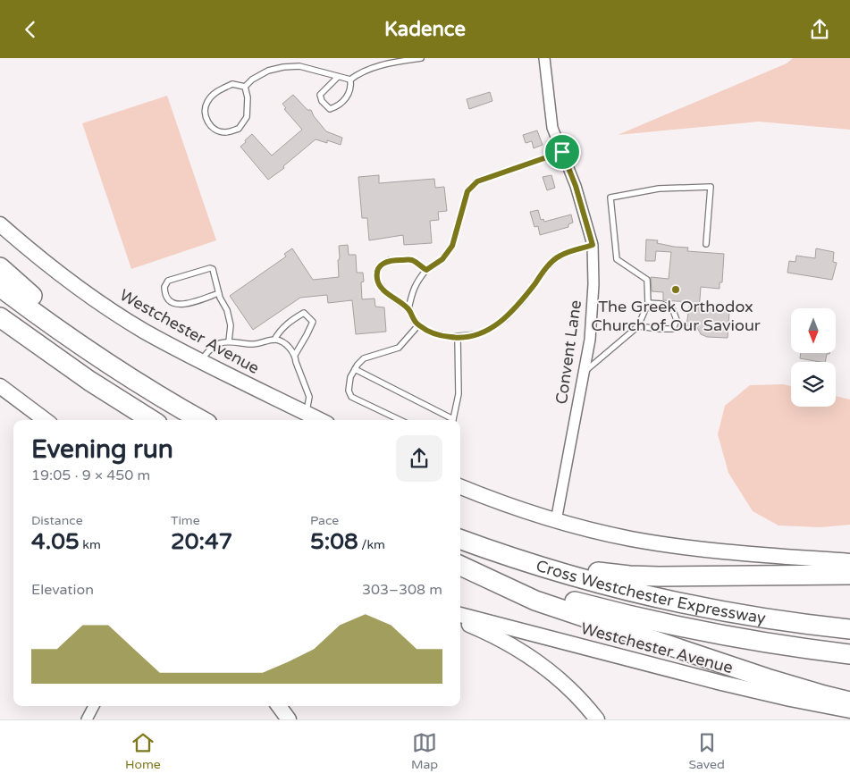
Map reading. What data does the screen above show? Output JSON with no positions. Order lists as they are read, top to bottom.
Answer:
{
  "streets": {
    "highway": ["Cross Westchester Expressway"],
    "main road": ["Westchester Avenue"],
    "street": ["Convent Lane"]
  },
  "places": ["The Greek Orthodox Church of Our Saviour"],
  "north": "bottom",
  "page": {
    "header": "Kadence",
    "heading": ["Evening run", "19:05 · 9 × 450 m"],
    "stats": [
      ["Distance", "4.05 km"],
      ["Time", "20:47"],
      ["Pace", "5:08 /km"]
    ],
    "chart": ["Elevation", "303–308 m"],
    "tabs": ["Home", "Map", "Saved"]
  }
}
